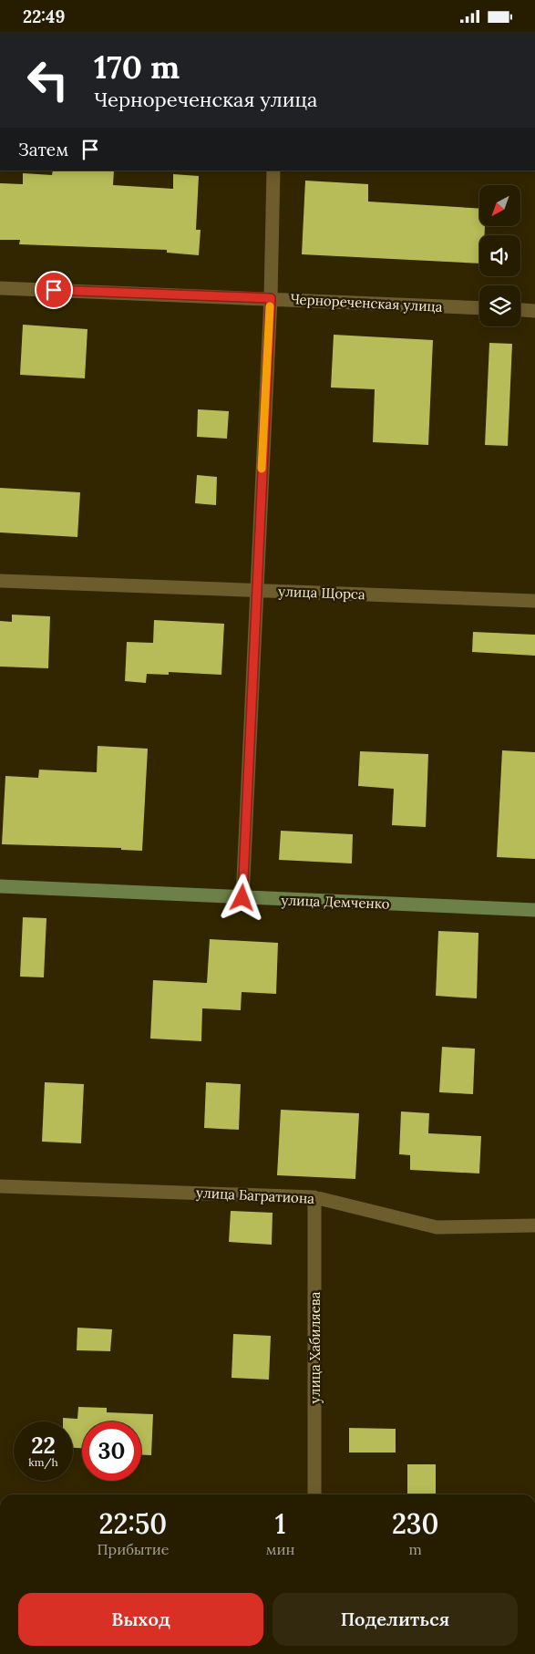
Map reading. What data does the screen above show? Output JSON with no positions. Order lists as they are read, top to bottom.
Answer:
{
  "streets": {
    "street": [
      "Чернореченская улица",
      "улица Щорса",
      "улица Демченко",
      "улица Багратиона",
      "улица Хабиляева"
    ]
  },
  "crossings": [
    ["улица Багратиона", "улица Хабиляева"]
  ],
  "north": "bottom left",
  "page": {
    "status": "22:49",
    "turn": ["170 m", "Чернореченская улица"],
    "then": "Затем",
    "speed": "22 km/h",
    "limit": "30",
    "eta": [
      "22:50",
      "Прибытие",
      "1",
      "мин",
      "230",
      "m"
    ],
    "buttons": ["Выход", "Поделиться"]
  }
}
